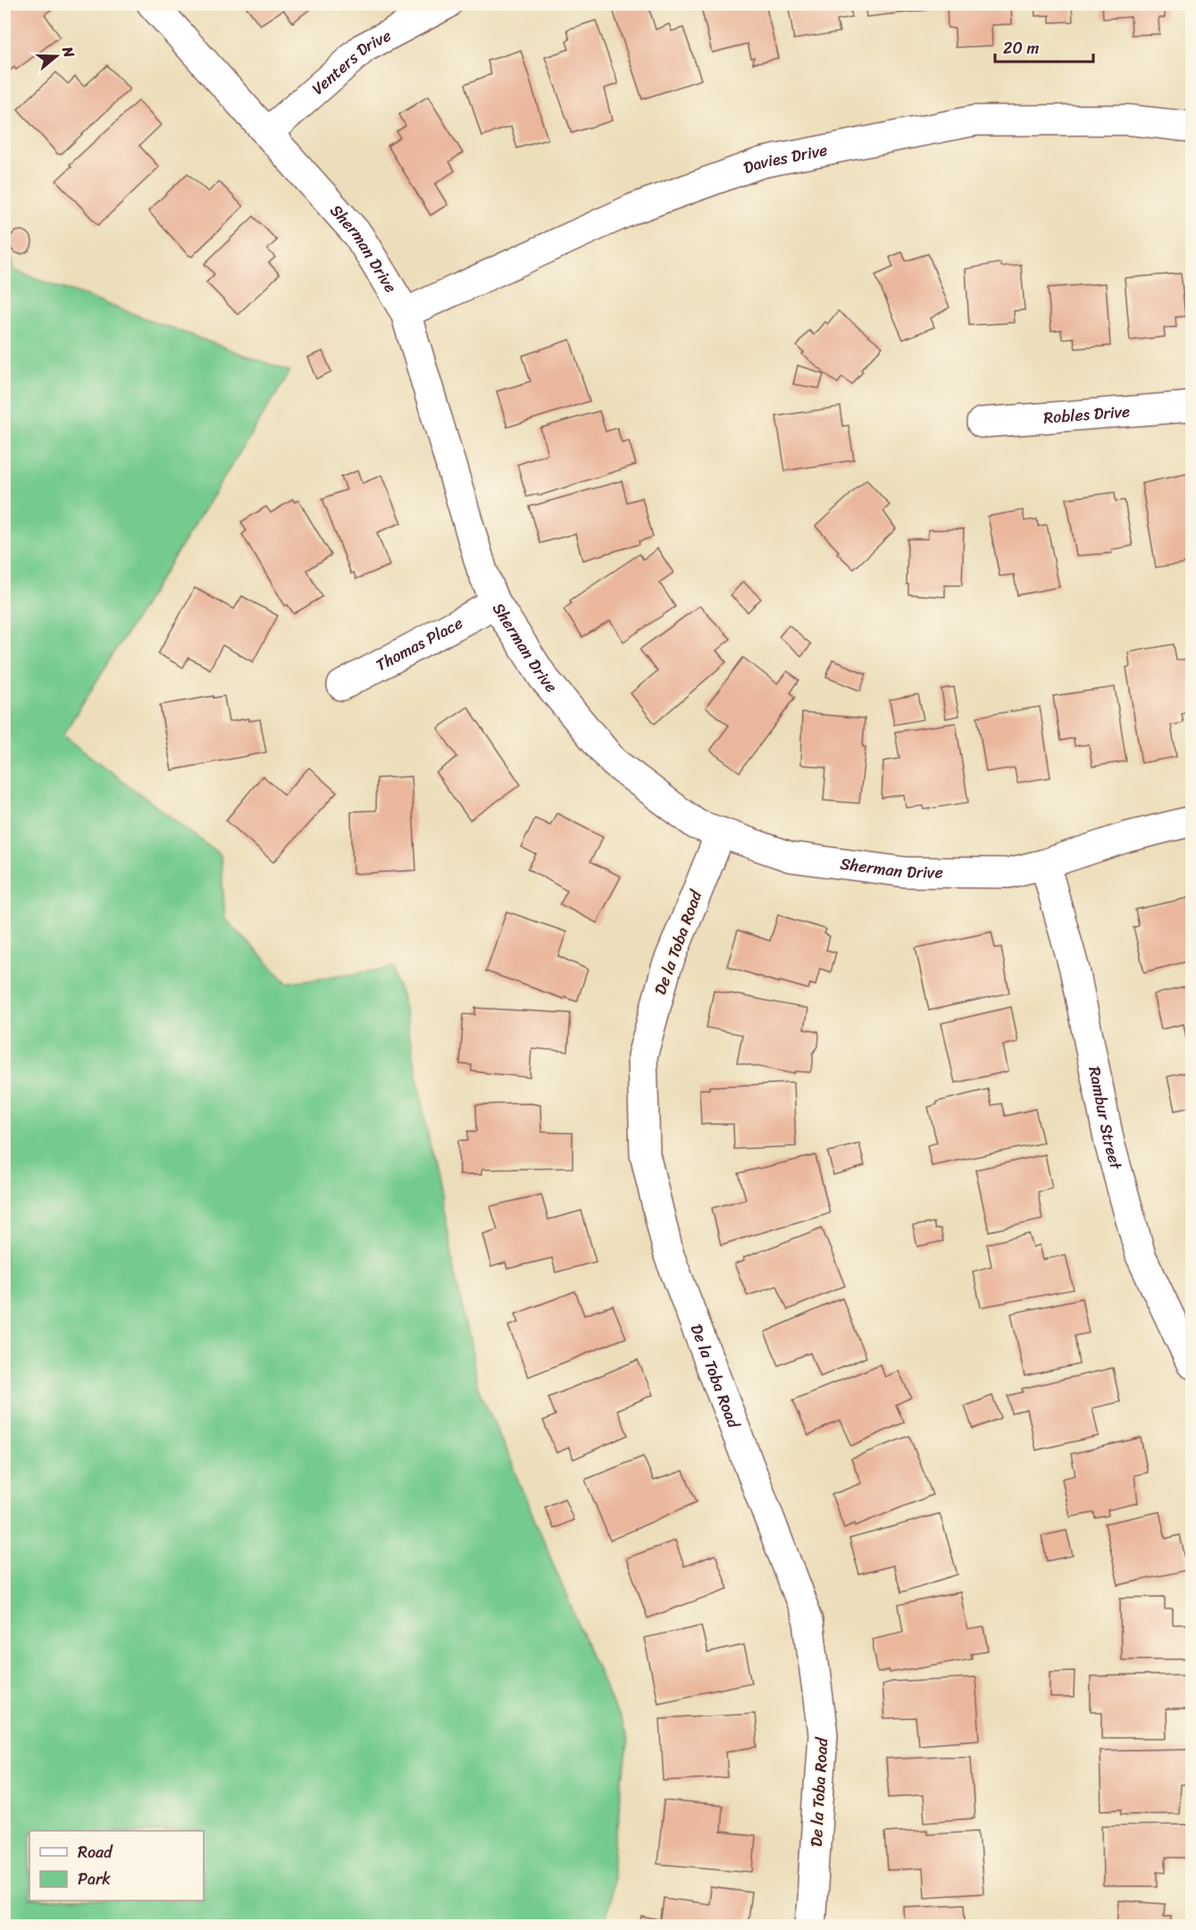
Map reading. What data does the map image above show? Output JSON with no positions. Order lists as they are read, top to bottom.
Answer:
{
  "streets": {
    "street": [
      "Venters Drive",
      "Davies Drive",
      "Sherman Drive",
      "Robles Drive",
      "Thomas Place",
      "De la Toba Road",
      "Rambur Street"
    ]
  },
  "crossings": [
    ["Venters Drive", "Sherman Drive"],
    ["Davies Drive", "Sherman Drive"],
    ["Sherman Drive", "Thomas Place"],
    ["Sherman Drive", "De la Toba Road"],
    ["Sherman Drive", "Rambur Street"]
  ],
  "legend": ["Road", "Park"],
  "scale_bar": "20 m",
  "north": "right"
}
